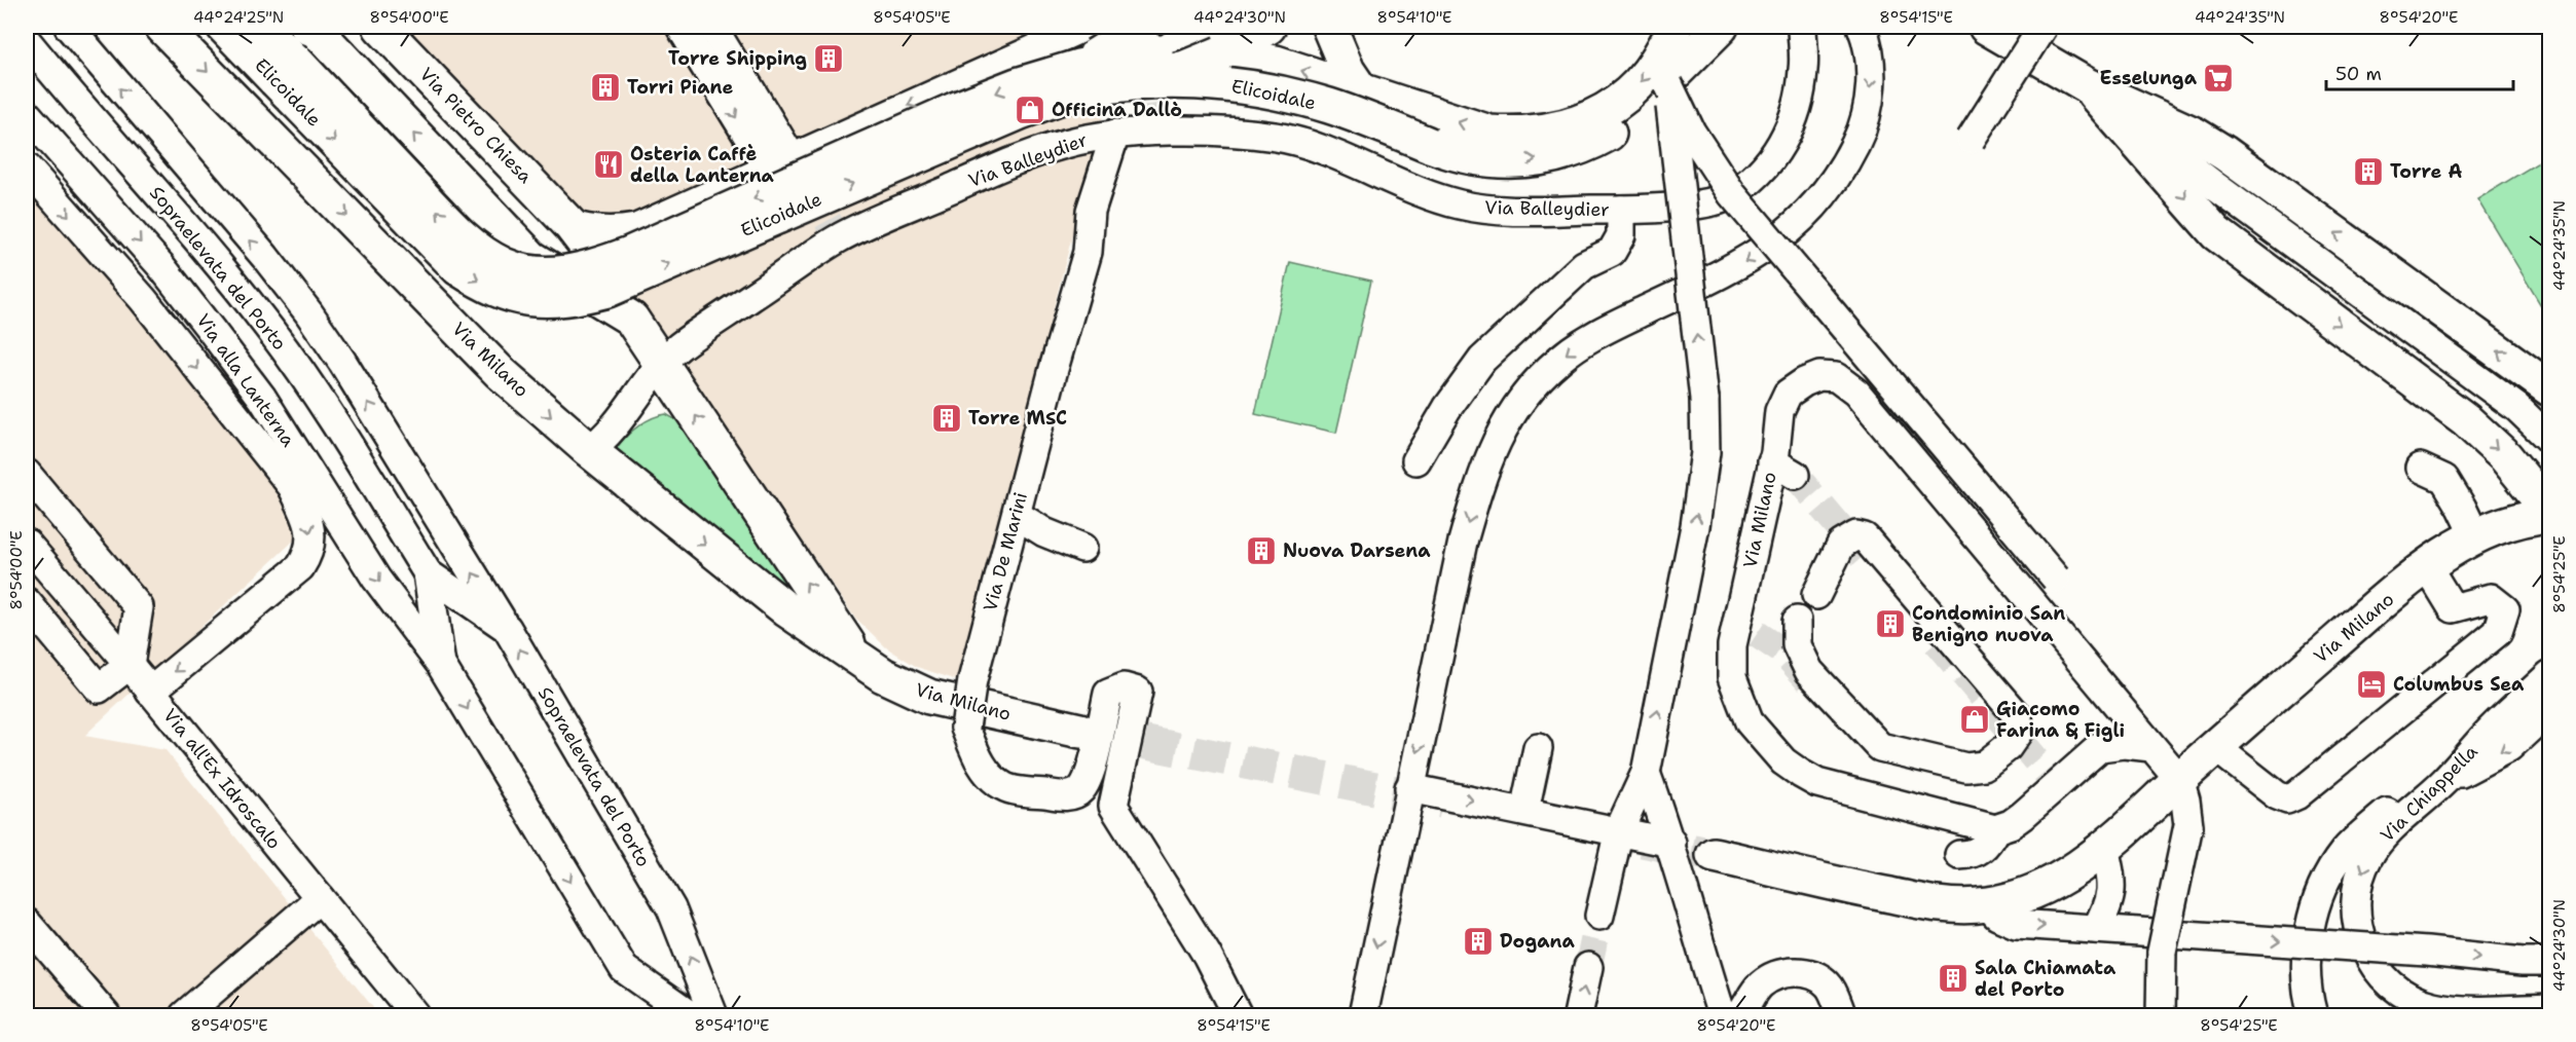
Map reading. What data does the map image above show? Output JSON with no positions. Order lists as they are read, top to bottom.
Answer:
{
  "streets": {
    "main road": ["Elicoidale", "Via Pietro Chiesa", "Via Milano"],
    "street": [
      "Via Balleydier",
      "Sopraelevata del Porto",
      "Via alla Lanterna",
      "Via De Marini",
      "Via all'Ex Idroscalo",
      "Via Chiappella"
    ]
  },
  "crossings": [
    ["Via Balleydier", "Via Milano"],
    ["Via Balleydier", "Via De Marini"],
    ["Sopraelevata del Porto", "Via alla Lanterna"]
  ],
  "places": {
    "building": [
      "Torre Shipping",
      "Torri Piane",
      "Torre A",
      "Torre MSC",
      "Nuova Darsena",
      "Condominio San Benigno nuova",
      "Dogana",
      "Sala Chiamata del Porto"
    ],
    "supermarket": ["Esselunga"],
    "shop": ["Officina Dallò", "Giacomo Farina & Figli"],
    "restaurant": ["Osteria Caffè della Lanterna"],
    "hotel": ["Columbus Sea"]
  },
  "scale_bar": "50 m",
  "coordinates": [
    "44°24'25\"N",
    "8°54'00\"E",
    "8°54'05\"E",
    "44°24'30\"N",
    "8°54'10\"E",
    "8°54'15\"E",
    "44°24'35\"N",
    "8°54'20\"E",
    "8°54'25\"E"
  ]
}
